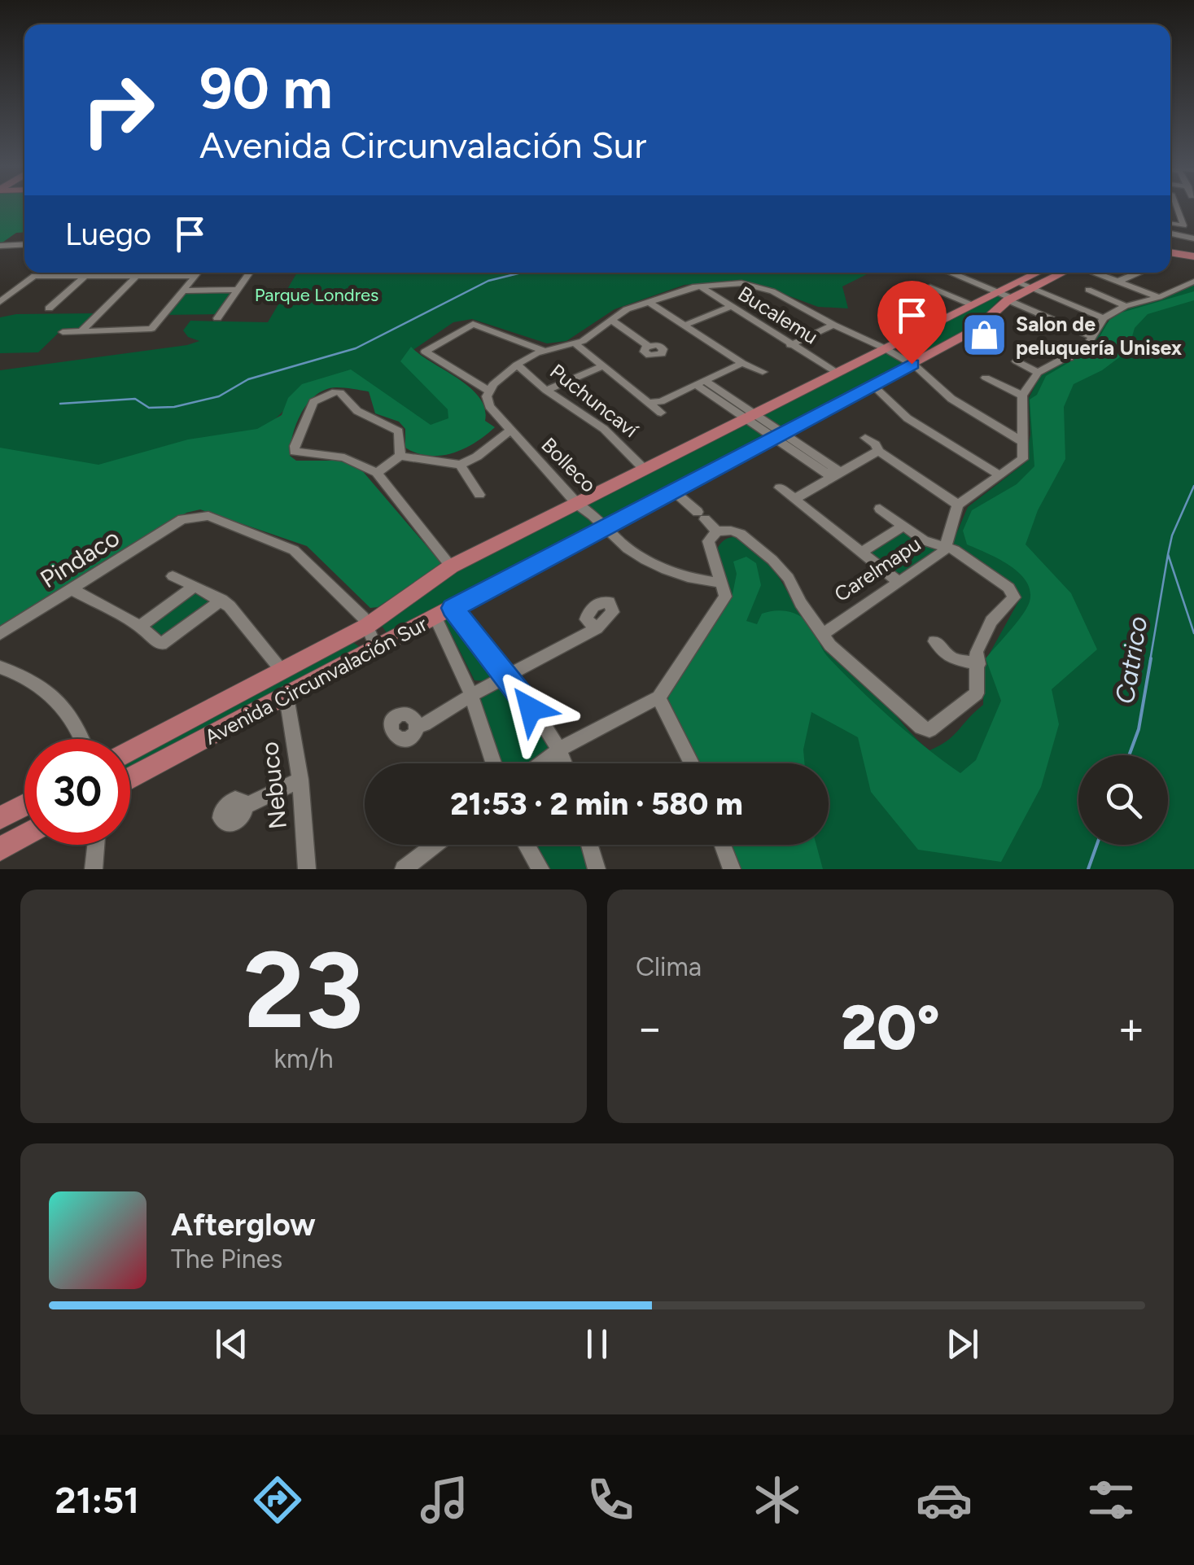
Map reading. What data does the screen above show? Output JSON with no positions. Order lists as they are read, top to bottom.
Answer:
{
  "streets": {
    "main road": ["Avenida Circunvalación Sur"],
    "street": [
      "Bucalemu",
      "Puchuncaví",
      "Bolleco",
      "Pindaco",
      "Carelmapu",
      "Nebuco"
    ]
  },
  "crossings": [
    ["Bucalemu", "Avenida Circunvalación Sur"],
    ["Puchuncaví", "Avenida Circunvalación Sur"],
    ["Bolleco", "Avenida Circunvalación Sur"],
    ["Pindaco", "Avenida Circunvalación Sur"],
    ["Avenida Circunvalación Sur", "Nebuco"]
  ],
  "water": ["Catrico"],
  "parks": ["Parque Londres"],
  "places": {
    "shop": ["Salon de peluquería Unisex"]
  },
  "page": {
    "turn": ["90 m", "Avenida Circunvalación Sur"],
    "then": "Luego",
    "limit": "30",
    "trip": "21:53 · 2 min · 580 m",
    "tile": [
      ["23", "km/h"],
      "Clima"
    ],
    "heat": ["−", "20°", "+"],
    "song": ["Afterglow", "The Pines"],
    "tabs": "21:51"
  }
}
